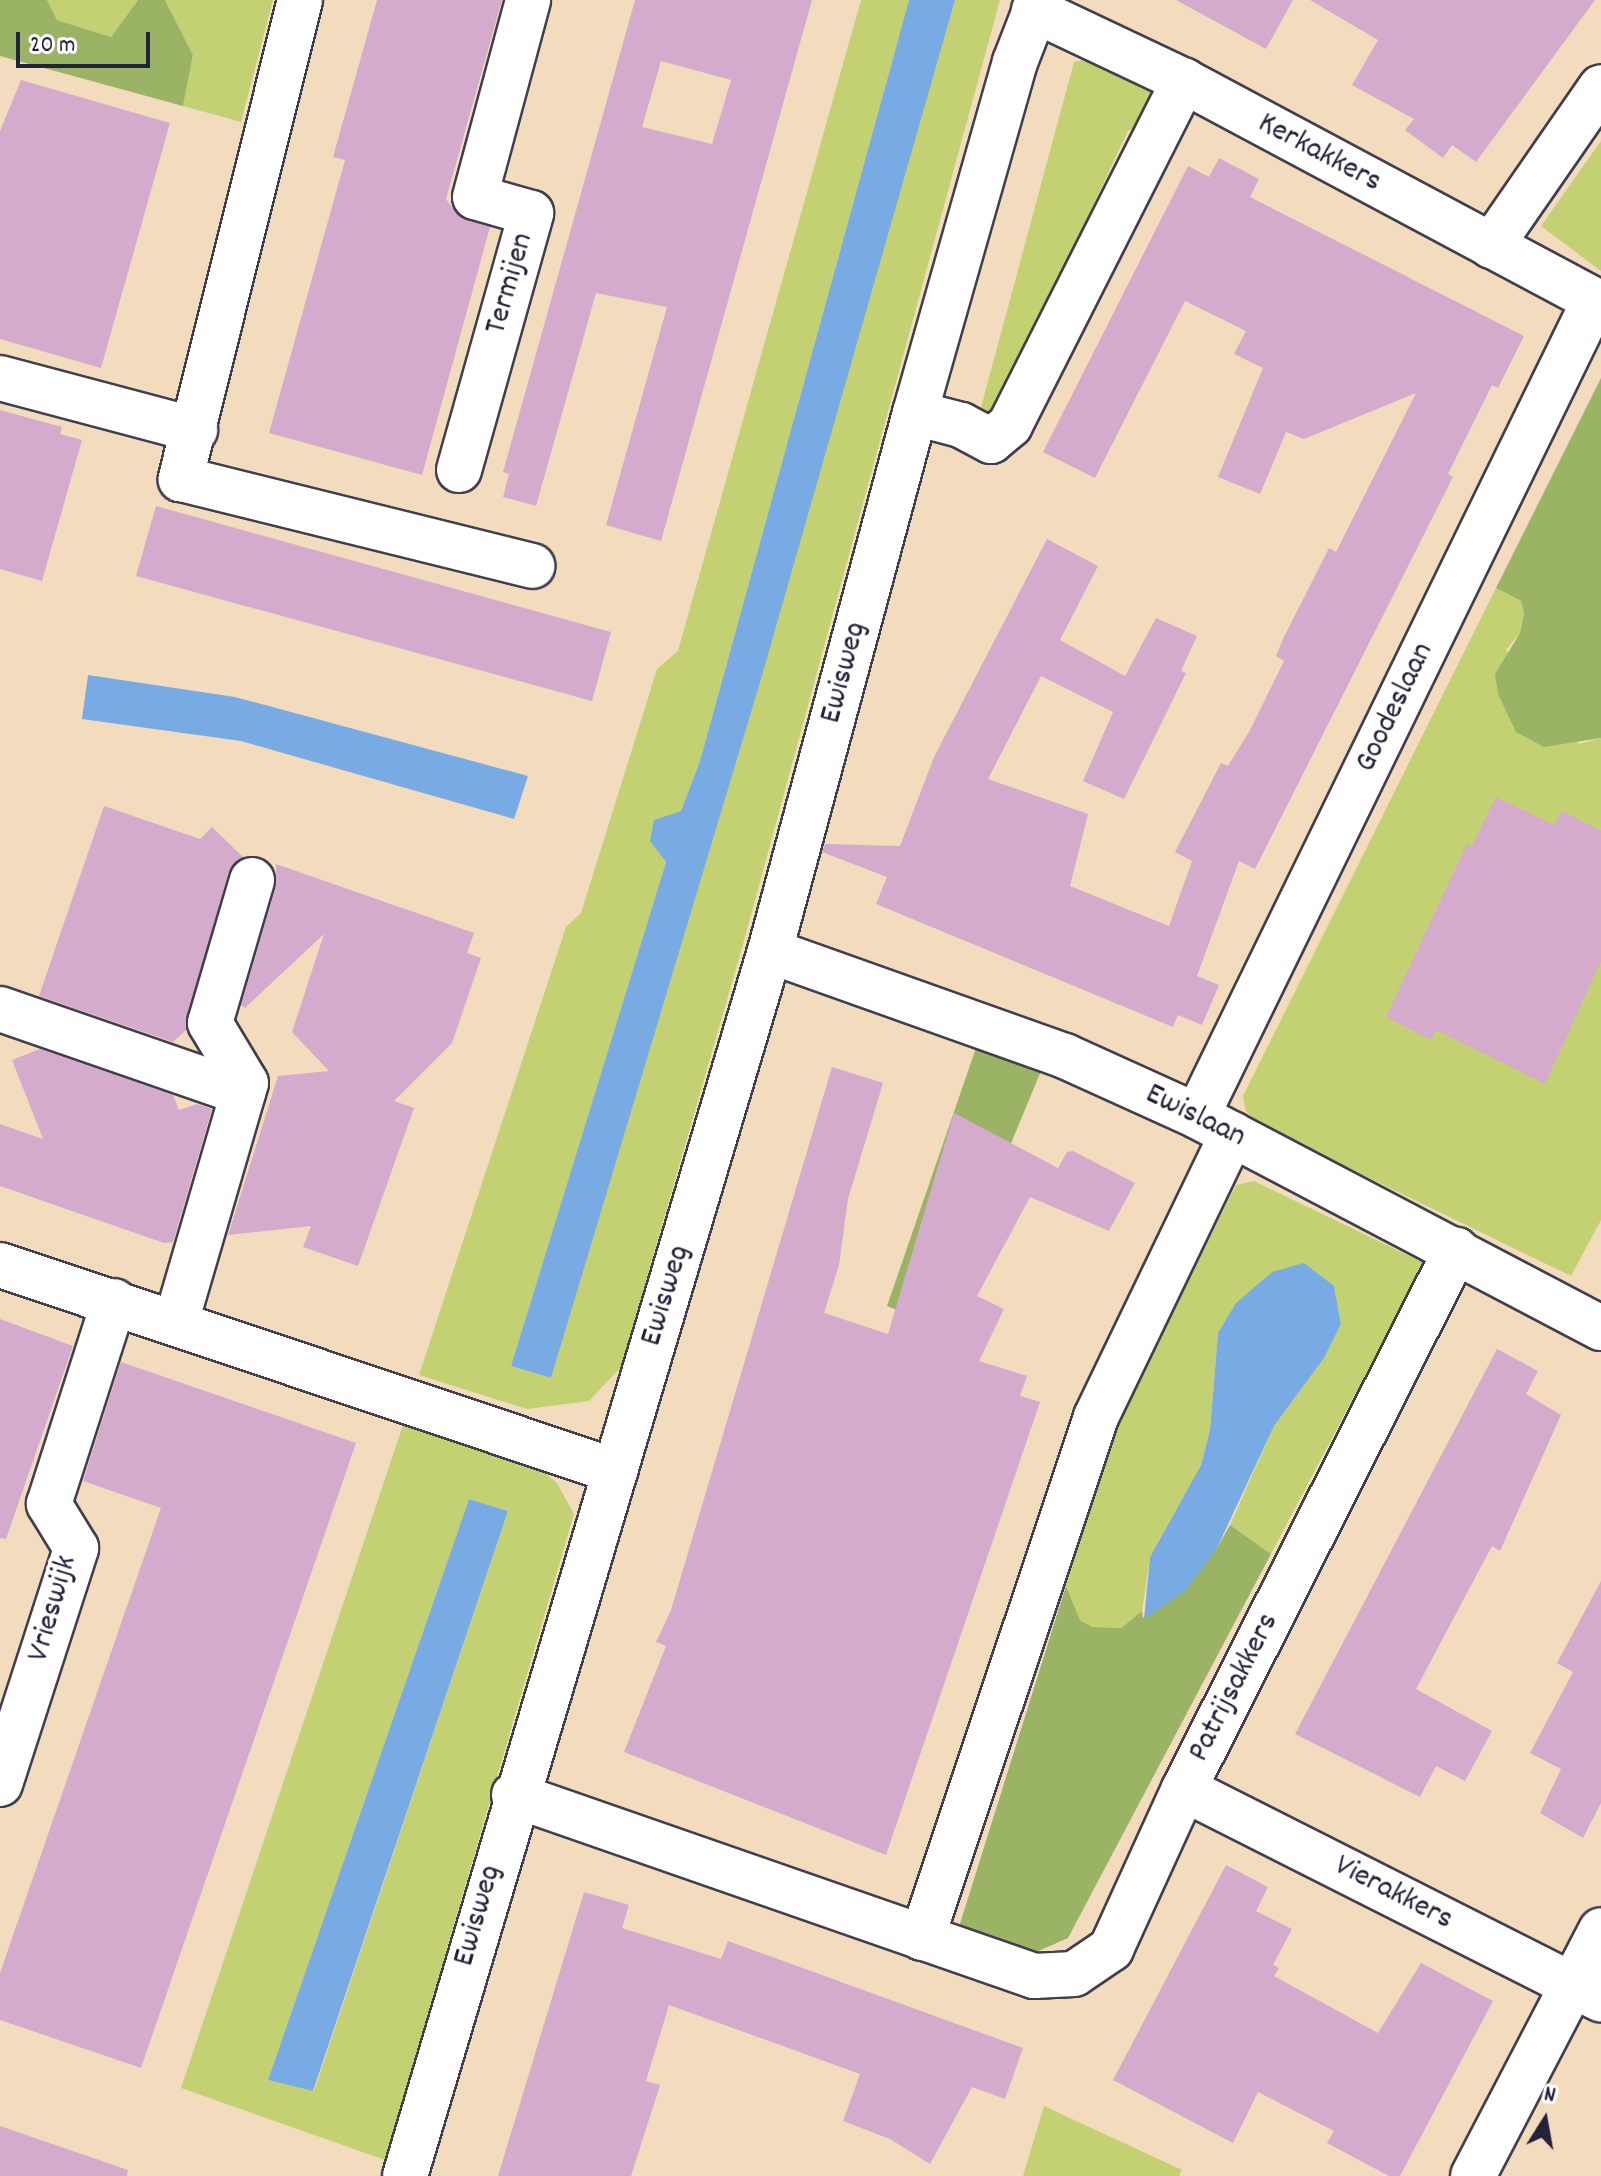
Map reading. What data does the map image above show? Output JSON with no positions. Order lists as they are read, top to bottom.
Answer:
{
  "streets": {
    "street": [
      "Kerkakkers",
      "Termijen",
      "Ewisweg",
      "Goodeslaan",
      "Ewislaan",
      "Vrieswijk",
      "Patrijsakkers",
      "Vierakkers"
    ]
  },
  "crossings": [
    ["Kerkakkers", "Ewisweg"],
    ["Kerkakkers", "Goodeslaan"],
    ["Ewisweg", "Ewislaan"],
    ["Ewisweg", "Patrijsakkers"],
    ["Goodeslaan", "Ewislaan"],
    ["Ewislaan", "Patrijsakkers"],
    ["Patrijsakkers", "Vierakkers"]
  ],
  "scale_bar": "20 m",
  "north": "top"
}
